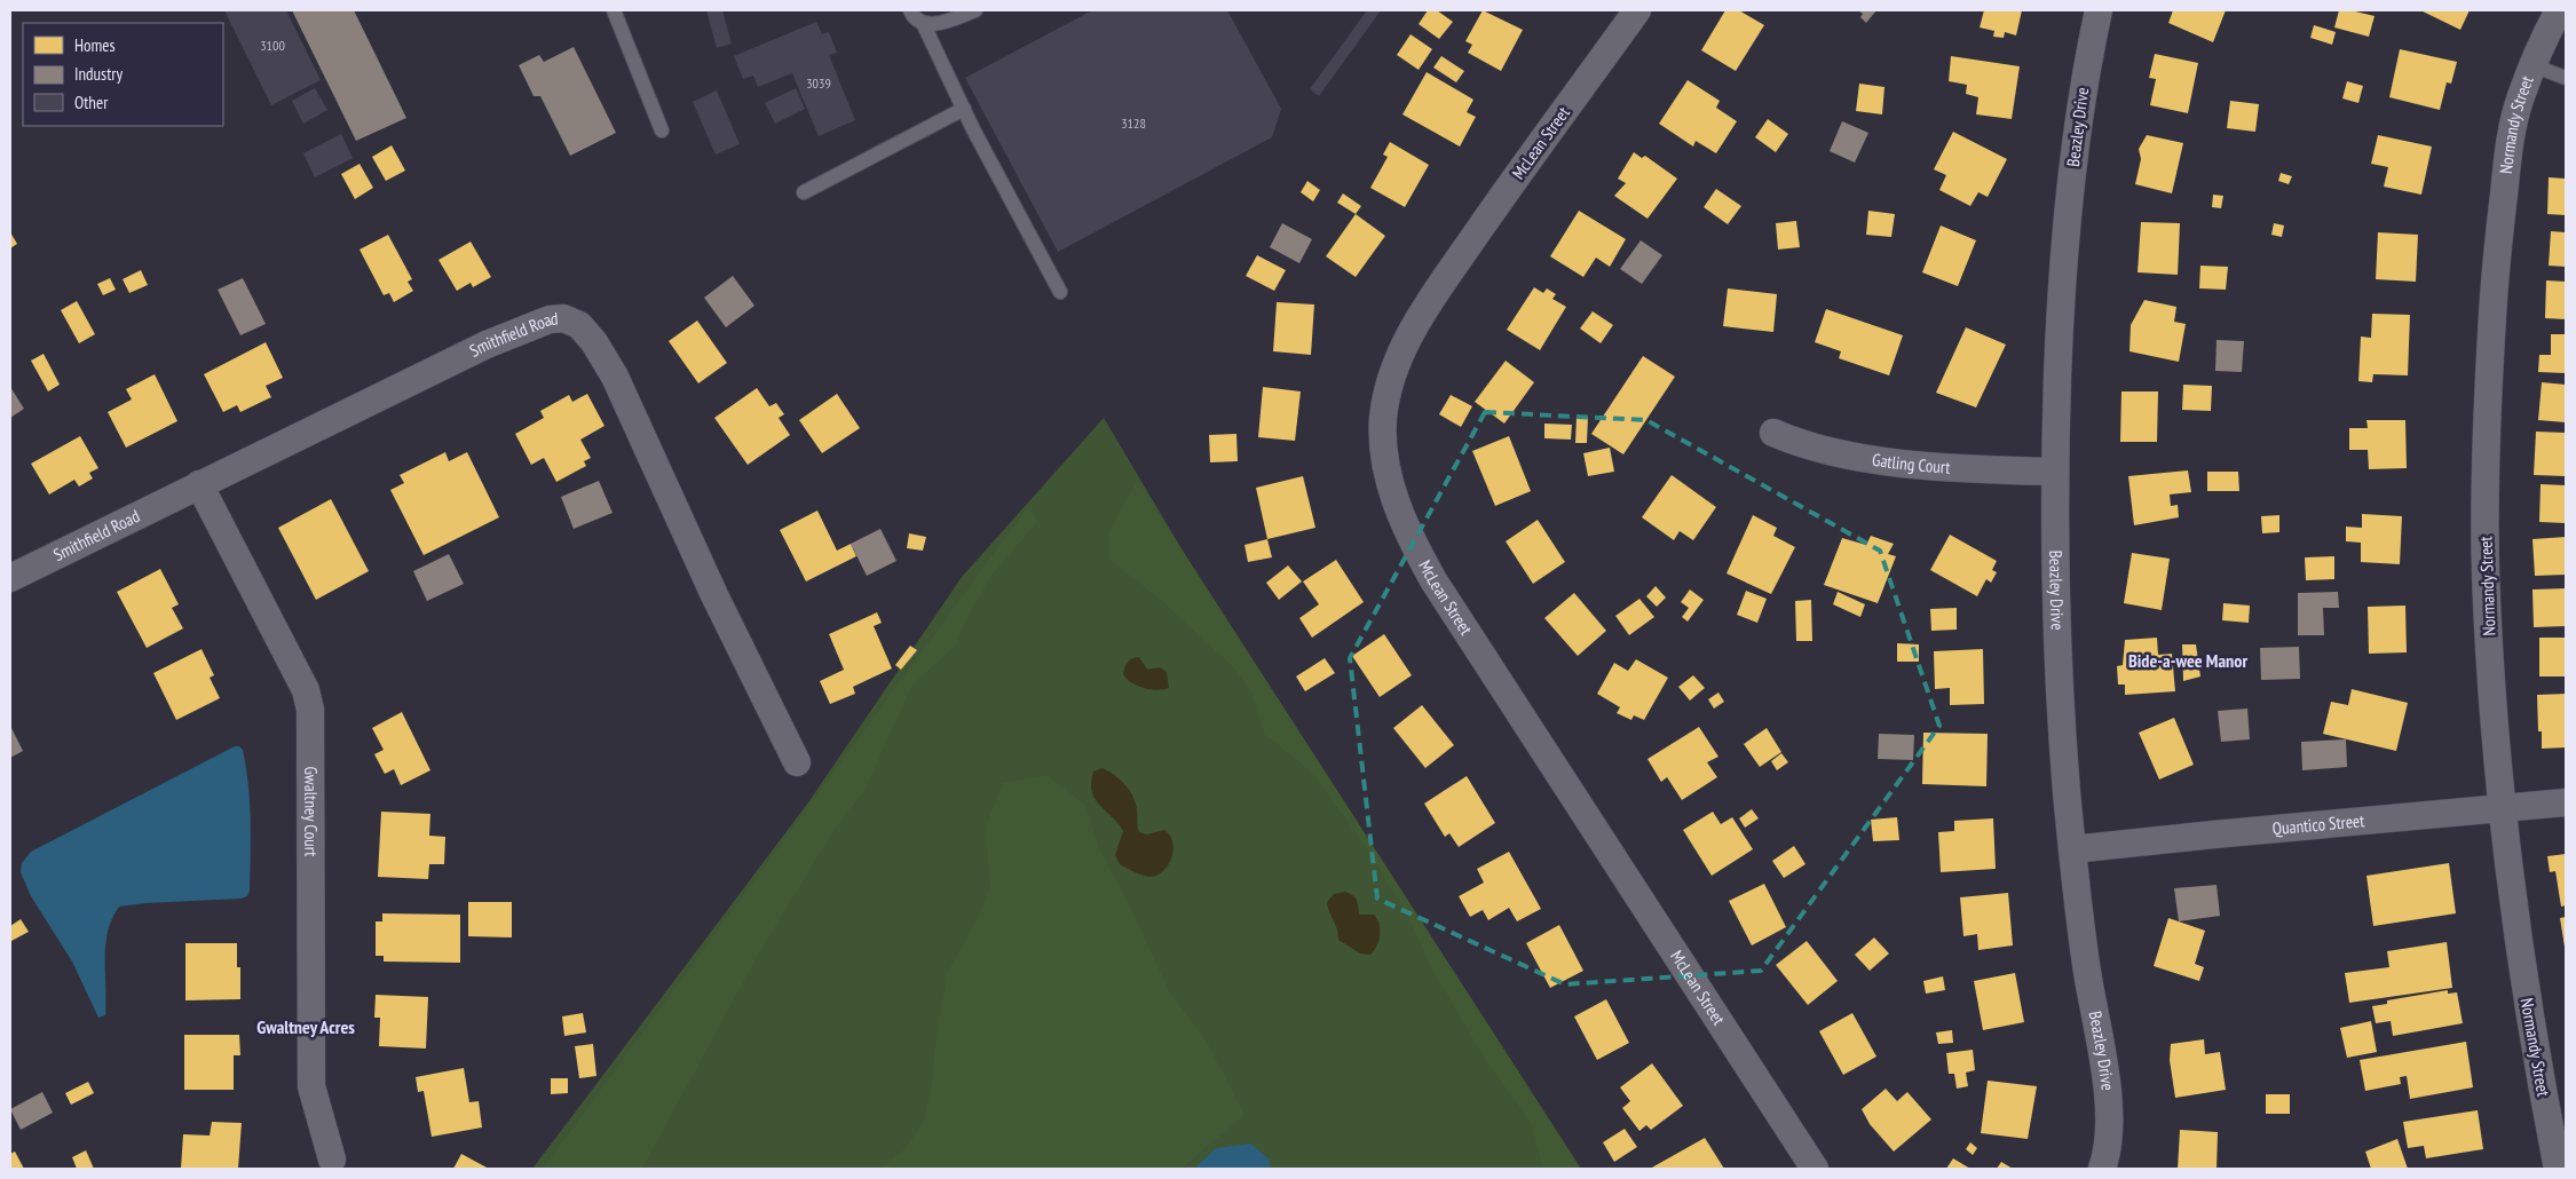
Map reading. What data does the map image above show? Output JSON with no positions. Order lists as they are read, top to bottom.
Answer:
{
  "streets": {
    "street": [
      "Normandy Street",
      "Beazley Drive",
      "McLean Street",
      "Smithfield Road",
      "Gatling Court",
      "Gwaltney Court",
      "Quantico Street"
    ]
  },
  "crossings": [
    ["Normandy Street", "Quantico Street"],
    ["Beazley Drive", "Gatling Court"],
    ["Beazley Drive", "Quantico Street"],
    ["Smithfield Road", "Gwaltney Court"]
  ],
  "districts": ["Bide-a-wee Manor", "Gwaltney Acres"],
  "house_numbers": ["3100", "3039", "3128"],
  "legend": ["Homes", "Industry", "Other"]
}
